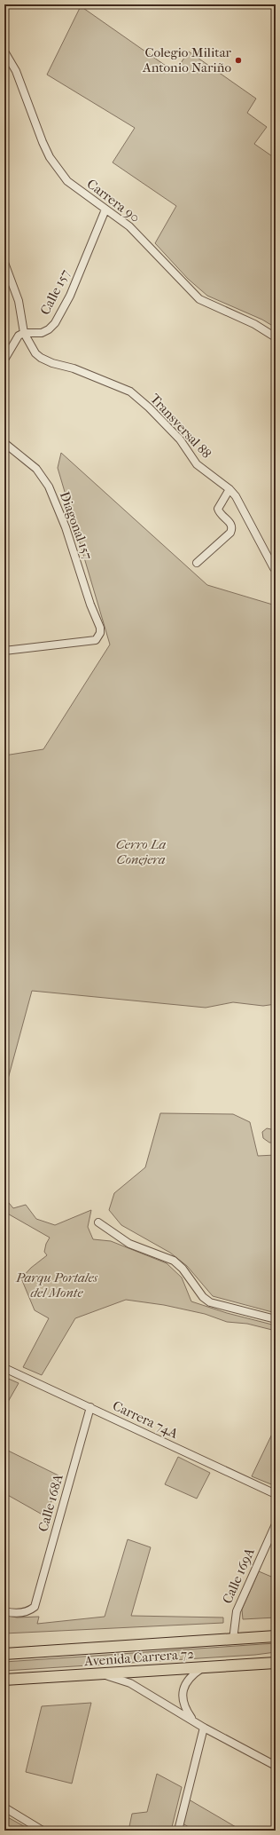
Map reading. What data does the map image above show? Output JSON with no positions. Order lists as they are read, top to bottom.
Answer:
{
  "streets": {
    "highway": ["Avenida Carrera 72"],
    "street": [
      "Carrera 90",
      "Calle 157",
      "Transversal 88",
      "Diagonal 157",
      "Carrera 74A",
      "Calle 168A",
      "Calle 169A"
    ]
  },
  "crossings": [
    ["Carrera 90", "Calle 157"],
    ["Calle 157", "Transversal 88"],
    ["Carrera 74A", "Calle 168A"],
    ["Calle 169A", "Avenida Carrera 72"]
  ],
  "parks": ["Cerro La Conejera", "Parqu Portales del Monte"],
  "places": ["Colegio Militar Antonio Nariño"]
}
